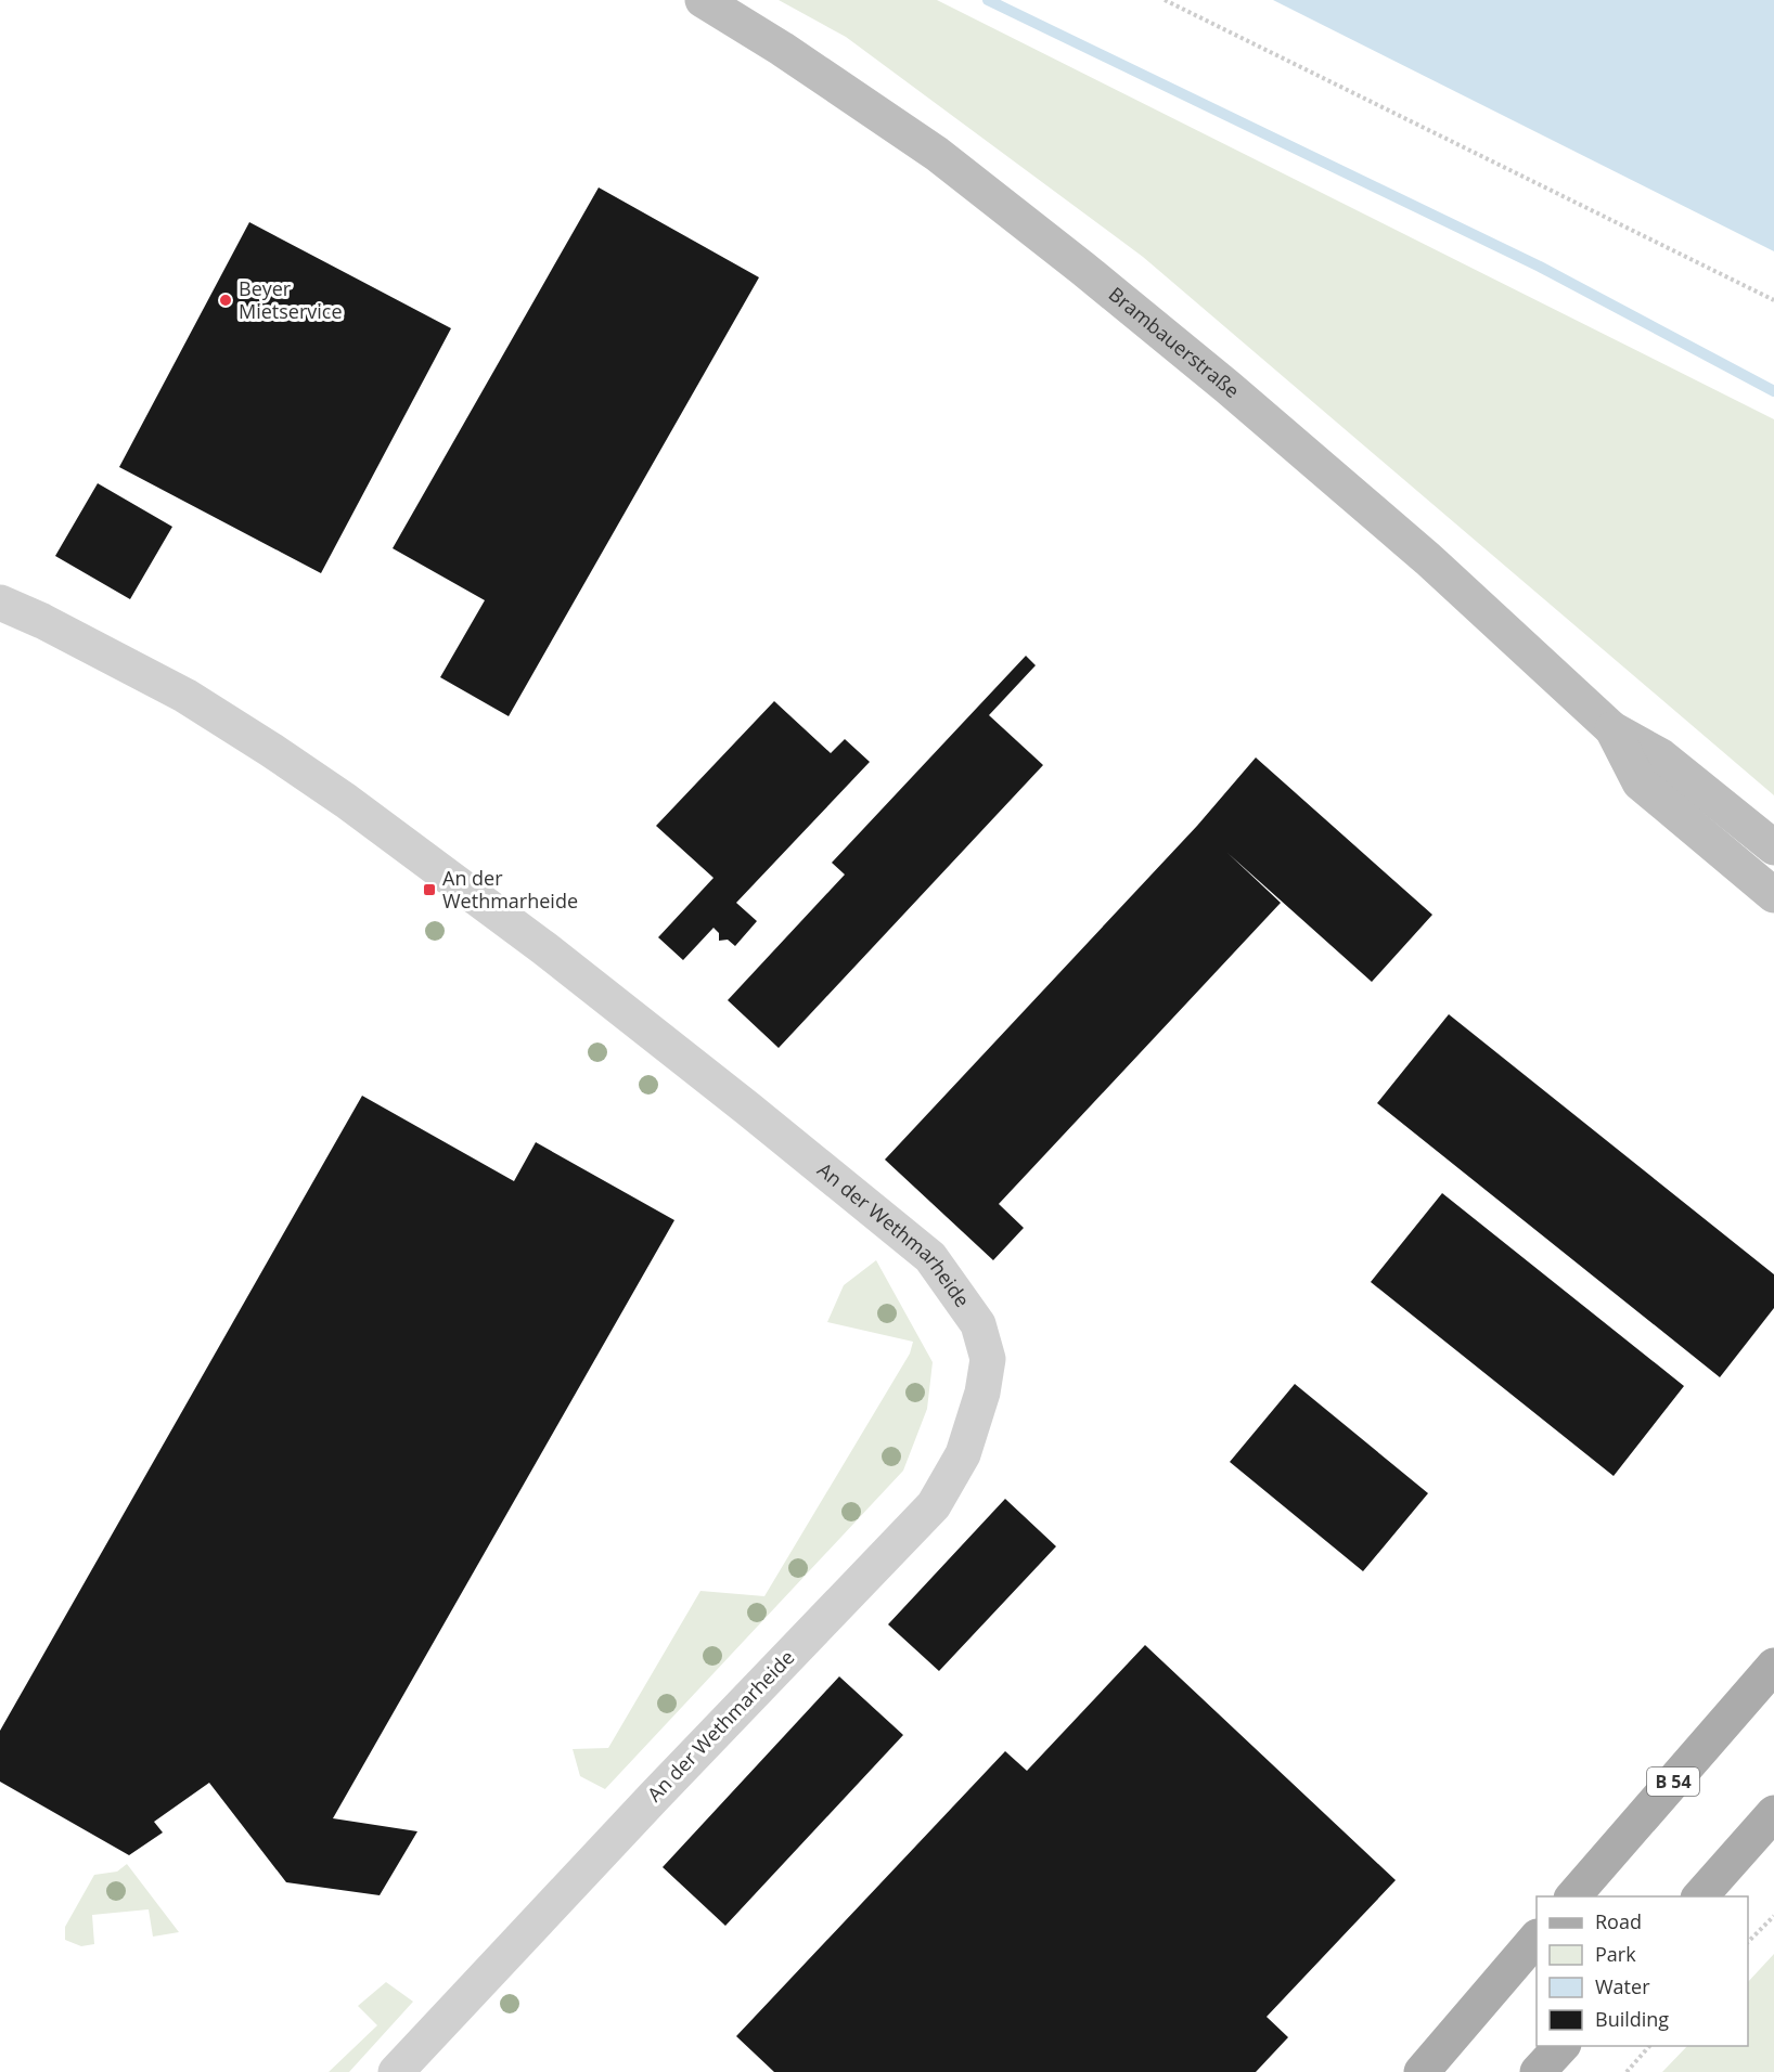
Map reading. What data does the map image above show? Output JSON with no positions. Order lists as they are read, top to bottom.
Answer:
{
  "streets": {
    "main road": ["Brambauerstraße", "B 54"],
    "street": ["An der Wethmarheide"]
  },
  "places": {
    "other": ["Beyer Mietservice"],
    "transit": ["An der Wethmarheide"]
  },
  "legend": [
    "Road",
    "Park",
    "Water",
    "Building"
  ]
}
